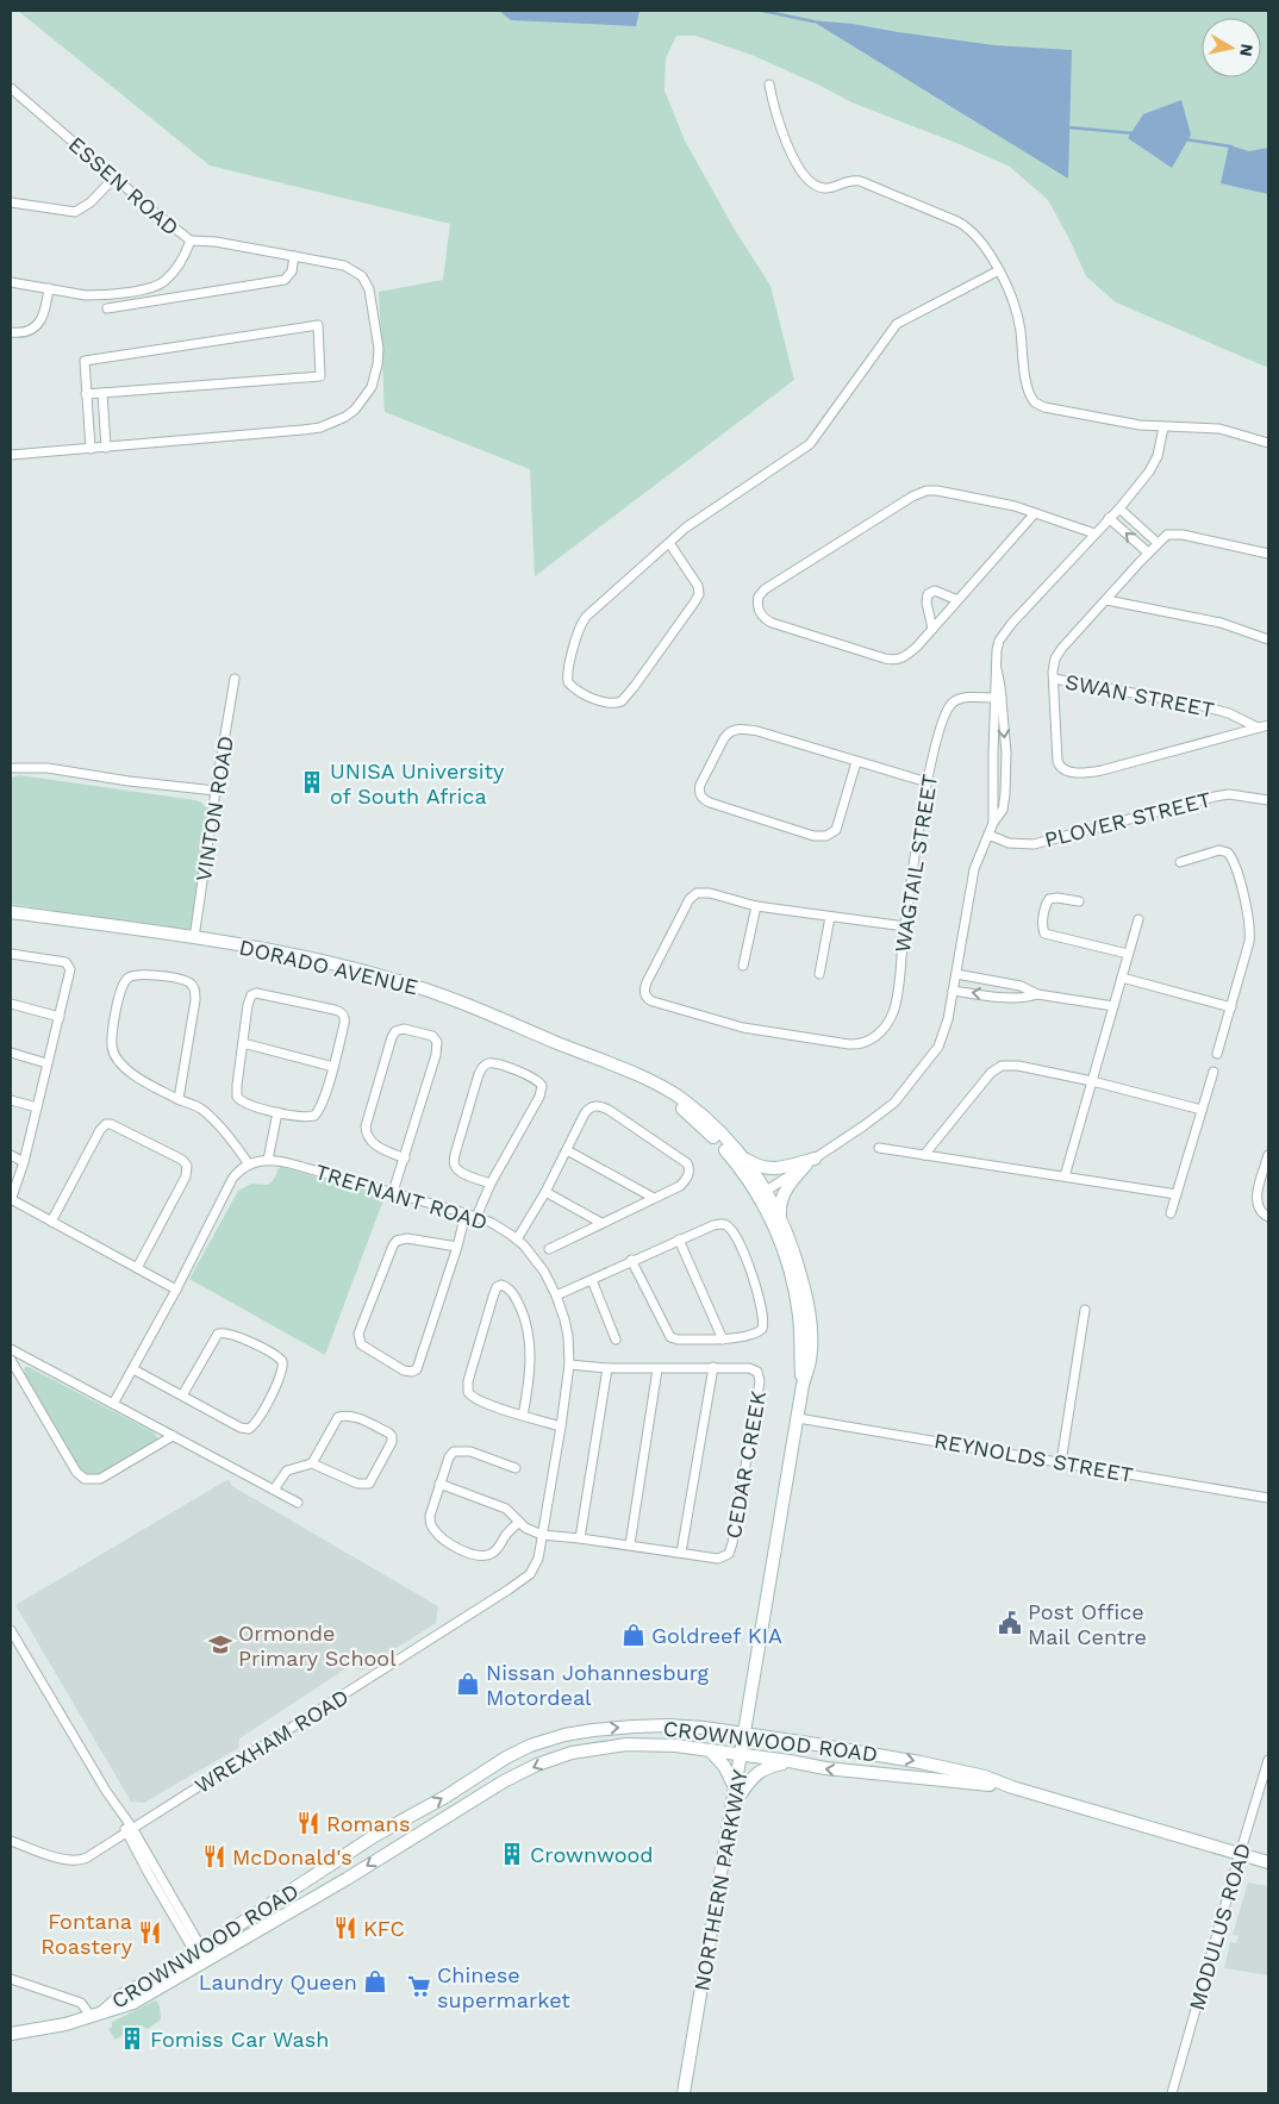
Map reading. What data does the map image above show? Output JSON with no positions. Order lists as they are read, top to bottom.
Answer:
{
  "streets": {
    "main road": ["DORADO AVENUE", "CROWNWOOD ROAD", "NORTHERN PARKWAY"],
    "street": [
      "ESSEN ROAD",
      "SWAN STREET",
      "VINTON ROAD",
      "PLOVER STREET",
      "WAGTAIL STREET",
      "TREFNANT ROAD",
      "REYNOLDS STREET",
      "CEDAR CREEK",
      "WREXHAM ROAD",
      "MODULUS ROAD"
    ]
  },
  "crossings": [
    ["VINTON ROAD", "DORADO AVENUE"],
    ["DORADO AVENUE", "NORTHERN PARKWAY"],
    ["TREFNANT ROAD", "CEDAR CREEK"],
    ["TREFNANT ROAD", "WREXHAM ROAD"],
    ["REYNOLDS STREET", "NORTHERN PARKWAY"],
    ["CEDAR CREEK", "WREXHAM ROAD"],
    ["CROWNWOOD ROAD", "NORTHERN PARKWAY"],
    ["CROWNWOOD ROAD", "MODULUS ROAD"]
  ],
  "places": {
    "building": ["UNISA University of South Africa", "Crownwood", "Fomiss Car Wash"],
    "public building": ["Post Office Mail Centre"],
    "shop": ["Goldreef KIA", "Nissan Johannesburg Motordeal", "Laundry Queen"],
    "school or university": ["Ormonde Primary School"],
    "restaurant": [
      "Romans",
      "McDonald's",
      "KFC",
      "Fontana Roastery"
    ],
    "supermarket": ["Chinese supermarket"]
  },
  "north": "right"
}
